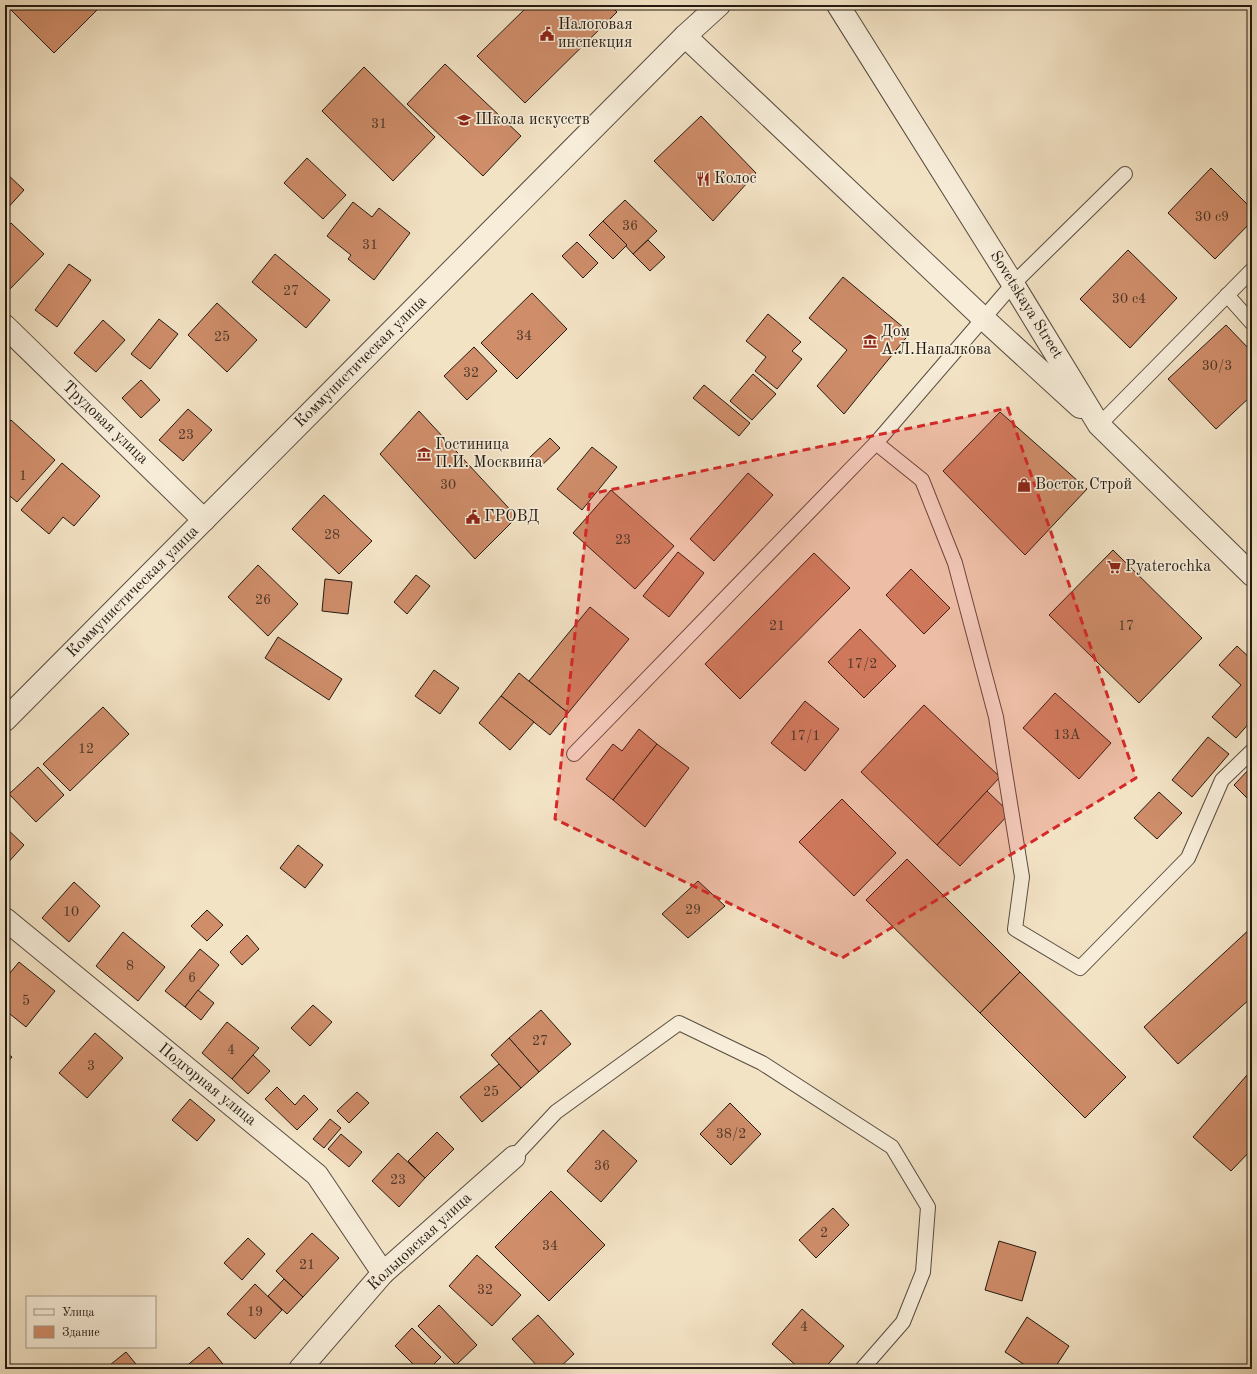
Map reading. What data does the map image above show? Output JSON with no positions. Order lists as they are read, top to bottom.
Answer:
{
  "streets": {
    "street": [
      "Sovetskaya Street",
      "Коммунистическая улица",
      "Трудовая улица",
      "Подгорная улица",
      "Кольцовская улица"
    ]
  },
  "crossings": [
    ["Коммунистическая улица", "Трудовая улица"],
    ["Подгорная улица", "Кольцовская улица"]
  ],
  "places": {
    "public building": ["Налоговая инспекция", "ГРОВД"],
    "school or university": ["Школа искусств"],
    "restaurant": ["Колос"],
    "museum": ["Дом А.Л.Напалкова", "Гостиница П.И. Москвина"],
    "shop": ["Восток Строй"],
    "supermarket": ["Pyaterochka"]
  },
  "house_numbers": [
    "31",
    "30 с9",
    "36",
    "31",
    "27",
    "30 с4",
    "34",
    "25",
    "30/3",
    "32",
    "23",
    "1",
    "30",
    "28",
    "23",
    "26",
    "21",
    "17",
    "17/2",
    "13А",
    "17/1",
    "12",
    "29",
    "10",
    "8",
    "6",
    "5",
    "27",
    "4",
    "3",
    "25",
    "38/2",
    "36",
    "23",
    "2",
    "34",
    "21",
    "32",
    "19",
    "4"
  ],
  "legend": ["Улица", "Здание"]
}
